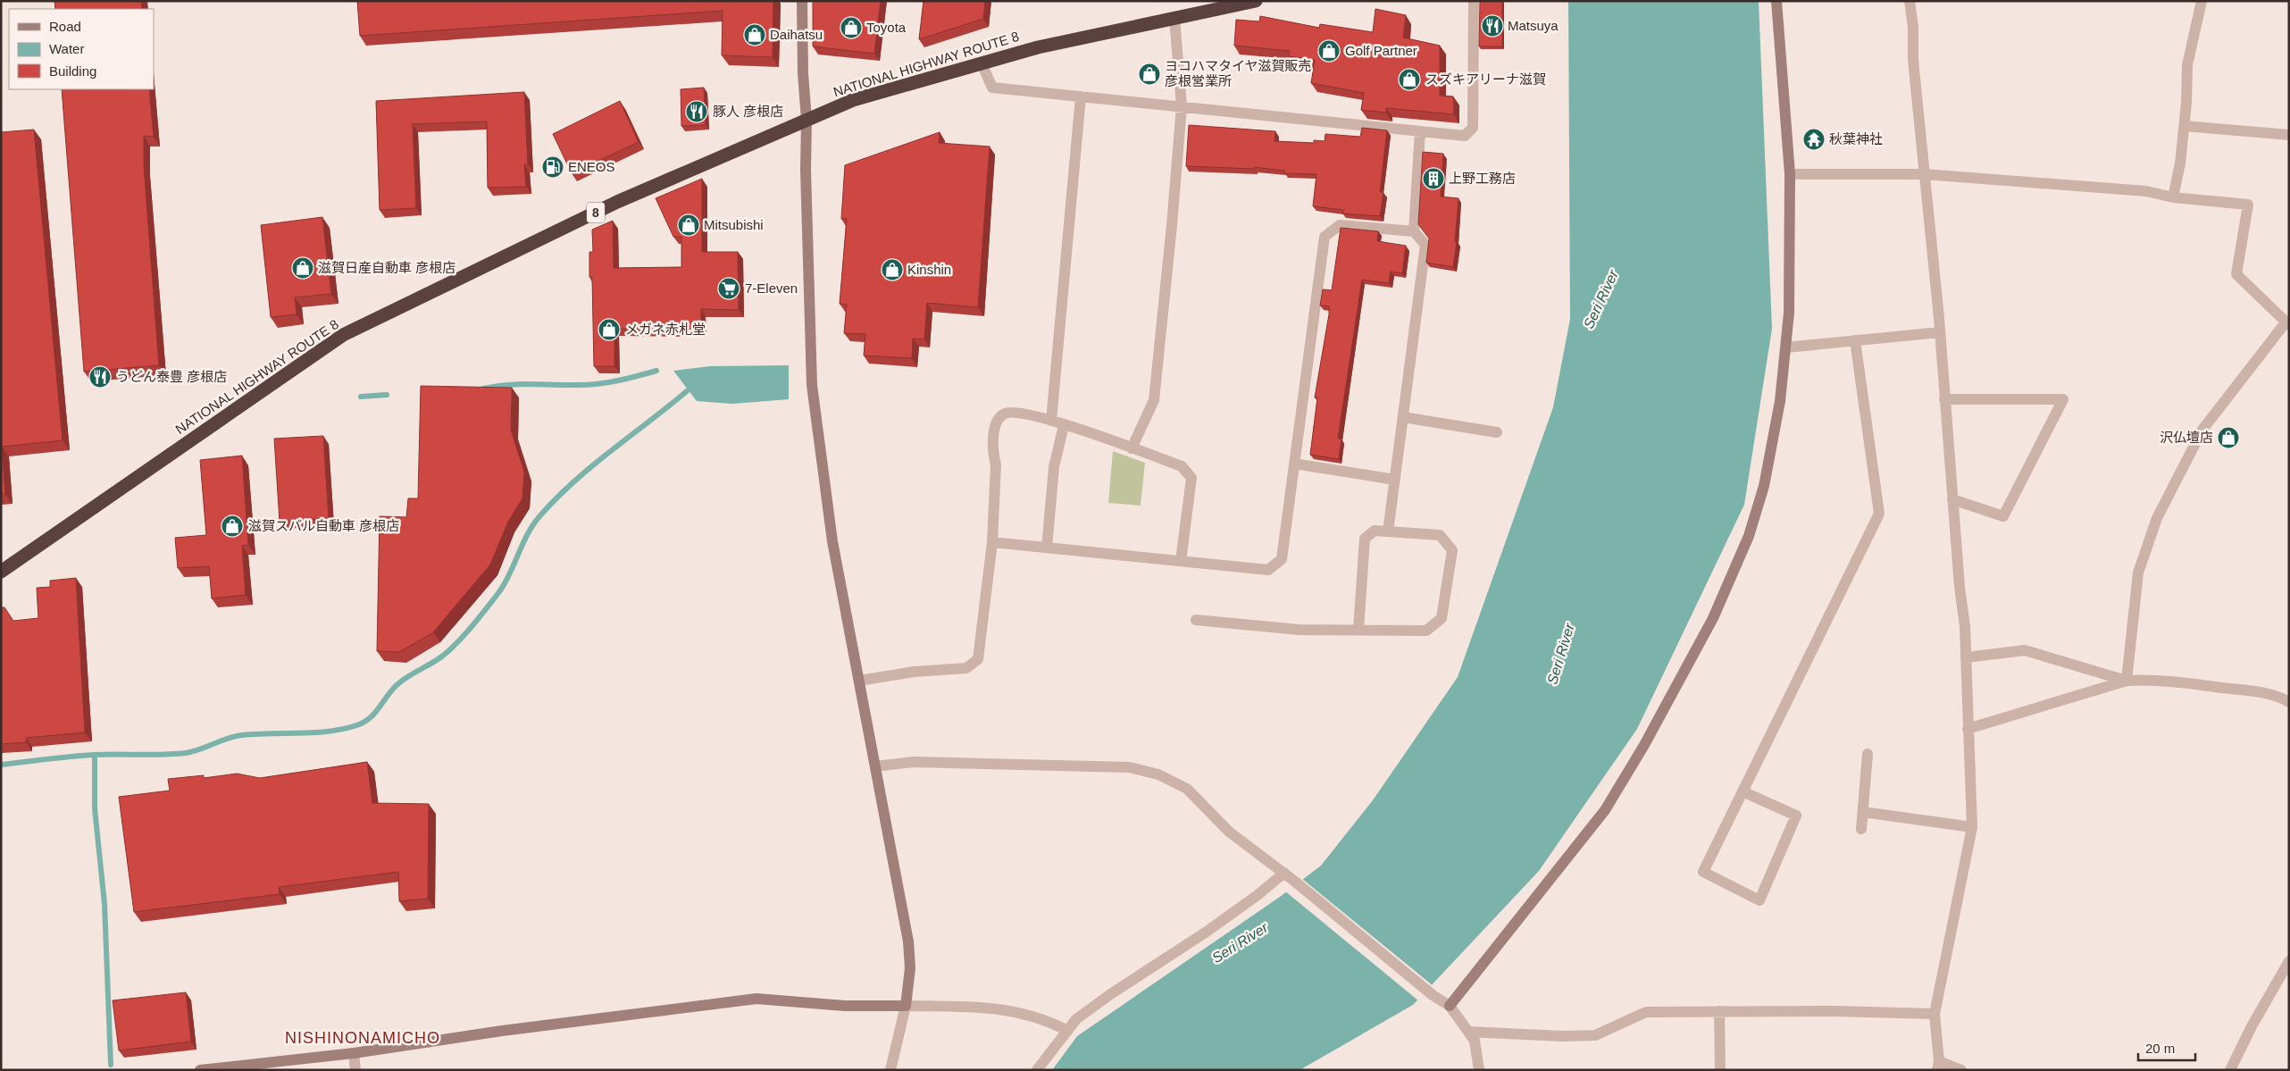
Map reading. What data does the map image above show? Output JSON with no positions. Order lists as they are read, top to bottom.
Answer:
{
  "streets": {
    "highway": ["NATIONAL HIGHWAY ROUTE 8", "8"]
  },
  "districts": ["NISHINONAMICHO"],
  "water": ["Seri River"],
  "places": {
    "restaurant": ["Matsuya", "豚人 彦根店", "うどん泰豊 彦根店"],
    "shop": [
      "Toyota",
      "Daihatsu",
      "Golf Partner",
      "ヨコハマタイヤ滋賀販売 彦根営業所",
      "スズキアリーナ滋賀",
      "Mitsubishi",
      "滋賀日産自動車 彦根店",
      "Kinshin",
      "メガネ赤札堂",
      "沢仏壇店",
      "滋賀スバル自動車 彦根店"
    ],
    "temple": ["秋葉神社"],
    "fuel station": ["ENEOS"],
    "building": ["上野工務店"],
    "supermarket": ["7-Eleven"]
  },
  "legend": ["Road", "Water", "Building"],
  "scale_bar": "20 m"
}
